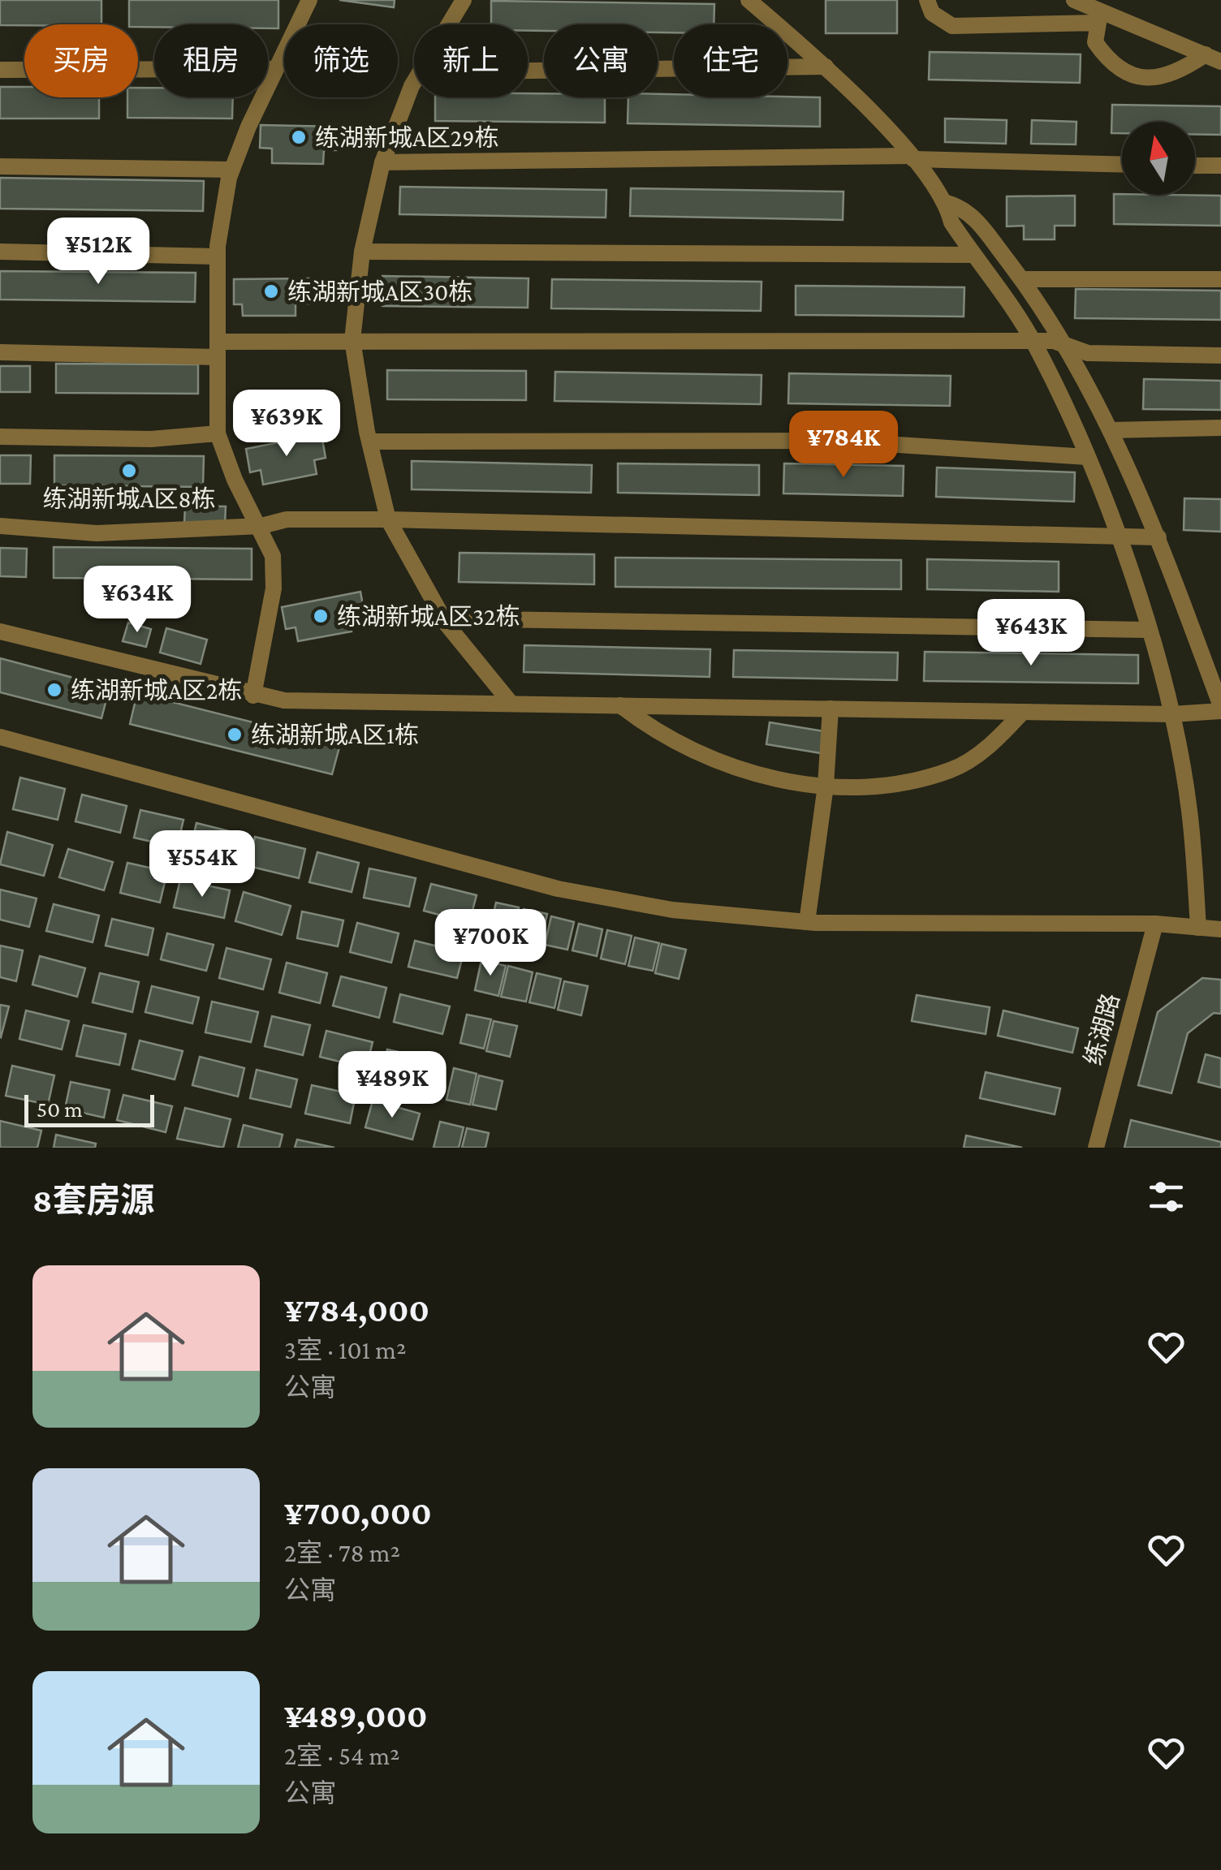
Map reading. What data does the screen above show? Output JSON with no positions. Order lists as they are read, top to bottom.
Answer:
{
  "streets": {
    "street": ["练湖路"]
  },
  "places": [
    "练湖新城A区29栋",
    "练湖新城A区30栋",
    "练湖新城A区8栋",
    "练湖新城A区32栋",
    "练湖新城A区2栋",
    "练湖新城A区1栋"
  ],
  "scale_bar": "50 m",
  "north": "top",
  "page": {
    "chip": [
      "买房",
      "租房",
      "筛选",
      "新上",
      "公寓",
      "住宅"
    ],
    "price": [
      "¥512K",
      "¥639K",
      "¥784K",
      "¥634K",
      "¥643K",
      "¥554K",
      "¥700K",
      "¥489K"
    ],
    "scale": "50 m",
    "heading": "8套房源",
    "list": [
      {
        "name": "¥784,000",
        "note": "3室 · 101 m² · 公寓"
      },
      {
        "name": "¥700,000",
        "note": "2室 · 78 m² · 公寓"
      },
      {
        "name": "¥489,000",
        "note": "2室 · 54 m² · 公寓"
      }
    ]
  }
}
